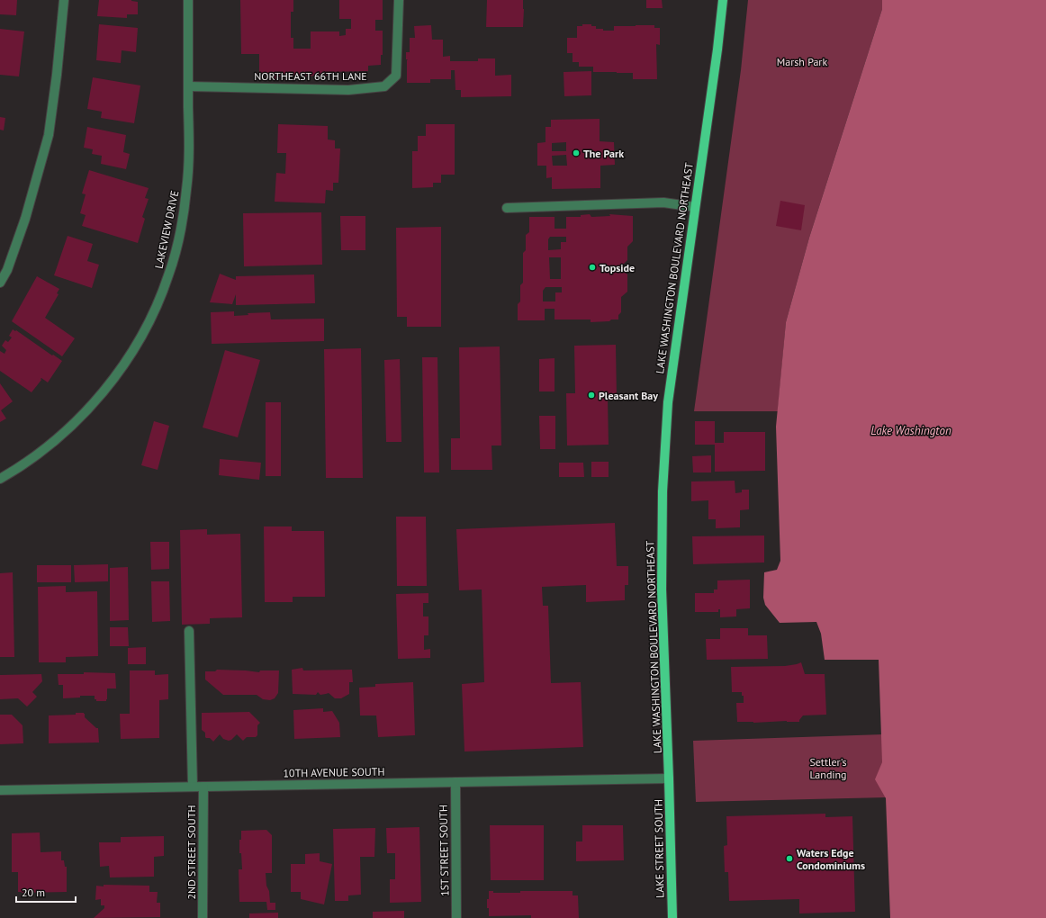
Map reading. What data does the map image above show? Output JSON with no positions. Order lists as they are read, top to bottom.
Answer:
{
  "streets": {
    "main road": ["LAKE WASHINGTON BOULEVARD NORTHEAST", "LAKE STREET SOUTH"],
    "street": [
      "NORTHEAST 66TH LANE",
      "LAKEVIEW DRIVE",
      "10TH AVENUE SOUTH",
      "1ST STREET SOUTH",
      "2ND STREET SOUTH"
    ]
  },
  "crossings": [
    ["NORTHEAST 66TH LANE", "LAKEVIEW DRIVE"],
    ["LAKE WASHINGTON BOULEVARD NORTHEAST", "10TH AVENUE SOUTH"],
    ["LAKE WASHINGTON BOULEVARD NORTHEAST", "LAKE STREET SOUTH"],
    ["10TH AVENUE SOUTH", "LAKE STREET SOUTH"],
    ["10TH AVENUE SOUTH", "1ST STREET SOUTH"],
    ["10TH AVENUE SOUTH", "2ND STREET SOUTH"]
  ],
  "water": ["Lake Washington"],
  "parks": ["Marsh Park", "Settler's Landing"],
  "places": [
    "The Park",
    "Topside",
    "Pleasant Bay",
    "Waters Edge Condominiums"
  ],
  "scale_bar": "20 m"
}
